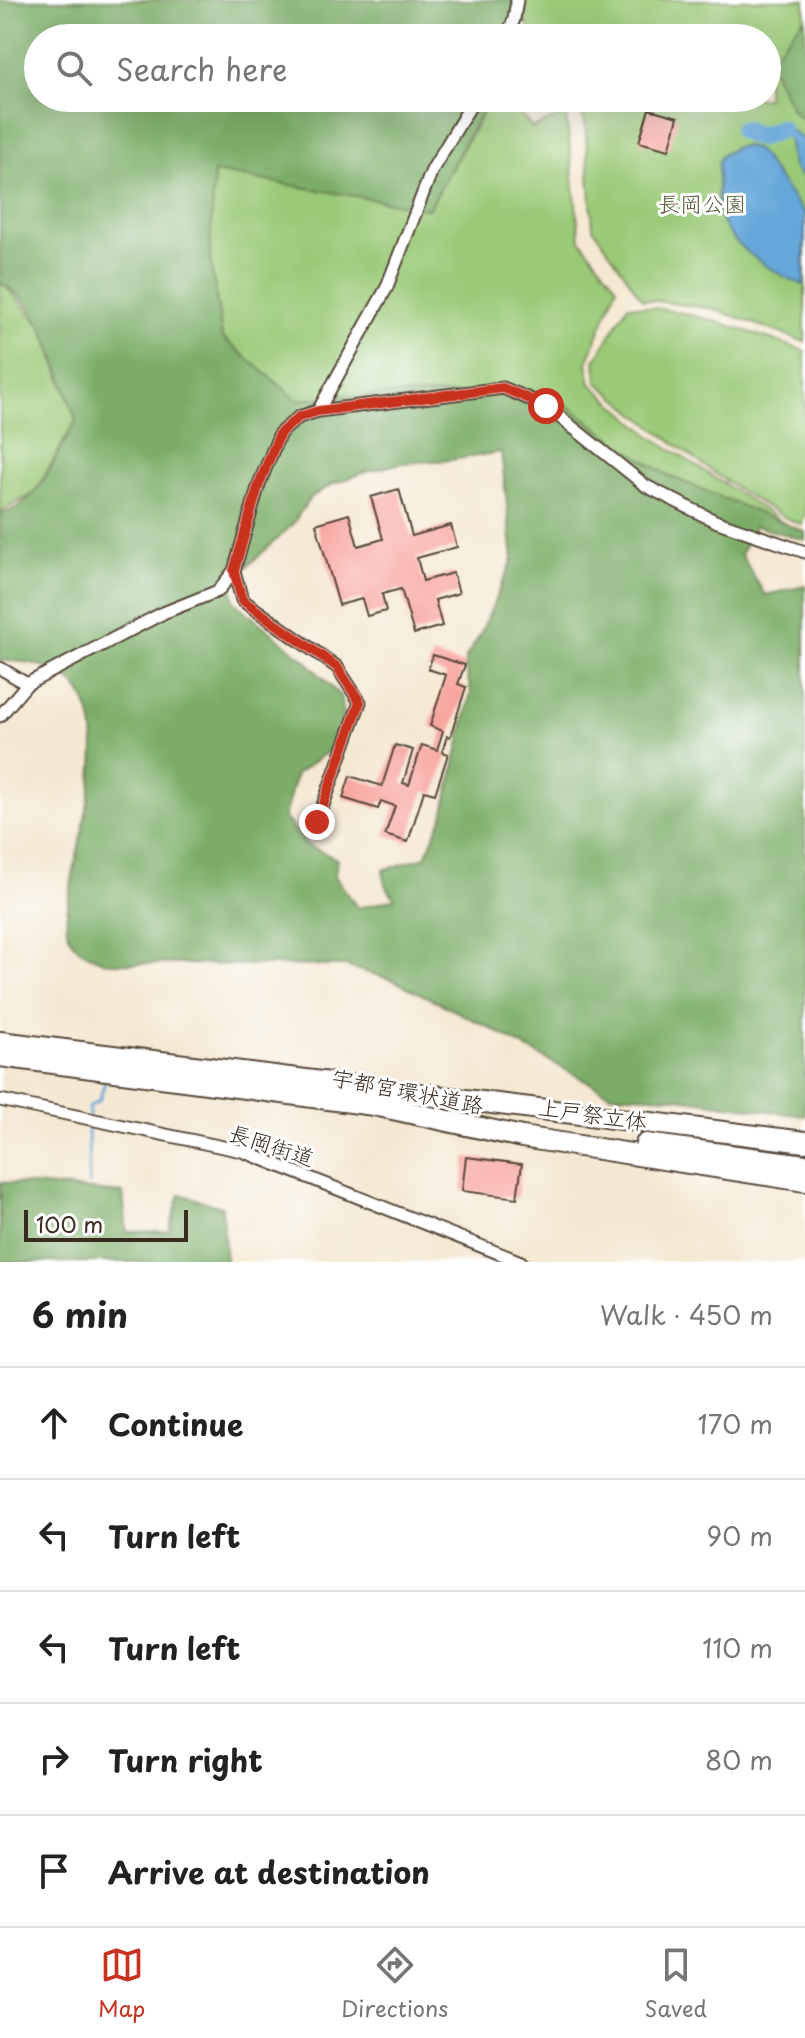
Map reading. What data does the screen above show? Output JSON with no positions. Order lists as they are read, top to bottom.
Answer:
{
  "streets": {
    "highway": ["宇都宮環状道路", "上戸祭立体"],
    "street": ["長岡街道"]
  },
  "crossings": [
    ["宇都宮環状道路", "上戸祭立体"]
  ],
  "parks": ["長岡公園"],
  "scale_bar": "100 m",
  "page": {
    "search": "Search here",
    "scale": "100 m",
    "heading": ["6 min", "Walk · 450 m"],
    "list": [
      ["Continue", "170 m"],
      ["Turn left", "90 m"],
      ["Turn left", "110 m"],
      ["Turn right", "80 m"],
      "Arrive at destination"
    ],
    "nav": ["Map", "Directions", "Saved"]
  }
}
